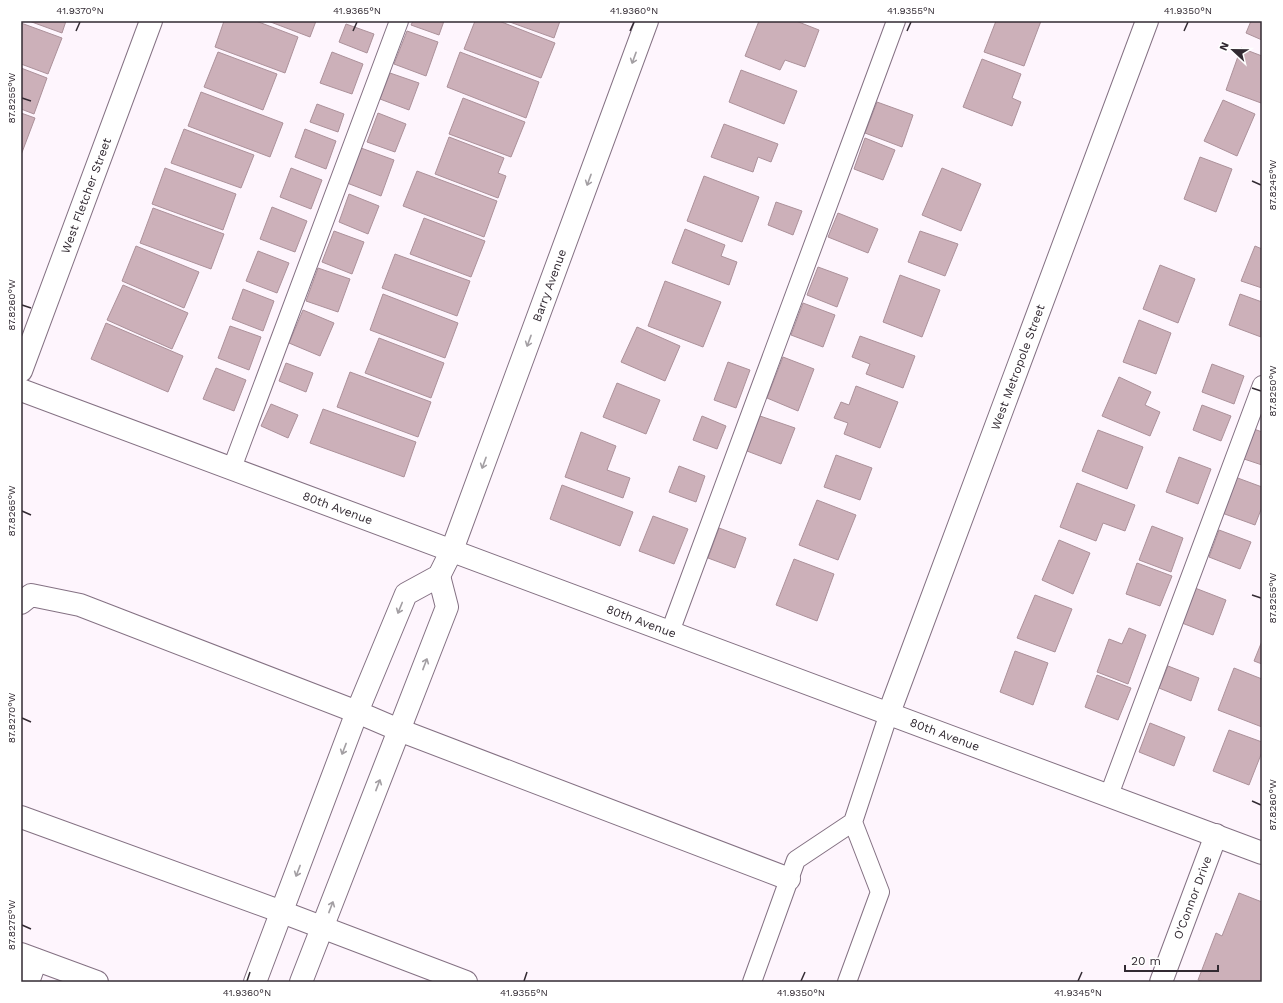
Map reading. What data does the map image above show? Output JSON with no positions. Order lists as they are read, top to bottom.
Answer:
{
  "streets": {
    "street": [
      "West Fletcher Street",
      "Barry Avenue",
      "West Metropole Street",
      "80th Avenue",
      "O'Connor Drive"
    ]
  },
  "crossings": [
    ["Barry Avenue", "80th Avenue"],
    ["West Metropole Street", "80th Avenue"],
    ["80th Avenue", "O'Connor Drive"]
  ],
  "one_way": ["Barry Avenue"],
  "scale_bar": "20 m",
  "north": "left",
  "coordinates": [
    "41.9370°N",
    "41.9365°N",
    "41.9360°N",
    "41.9355°N",
    "41.9350°N",
    "87.8255°W",
    "87.8245°W",
    "87.8260°W",
    "87.8250°W",
    "87.8265°W",
    "87.8270°W",
    "87.8275°W",
    "41.9345°N"
  ]
}
